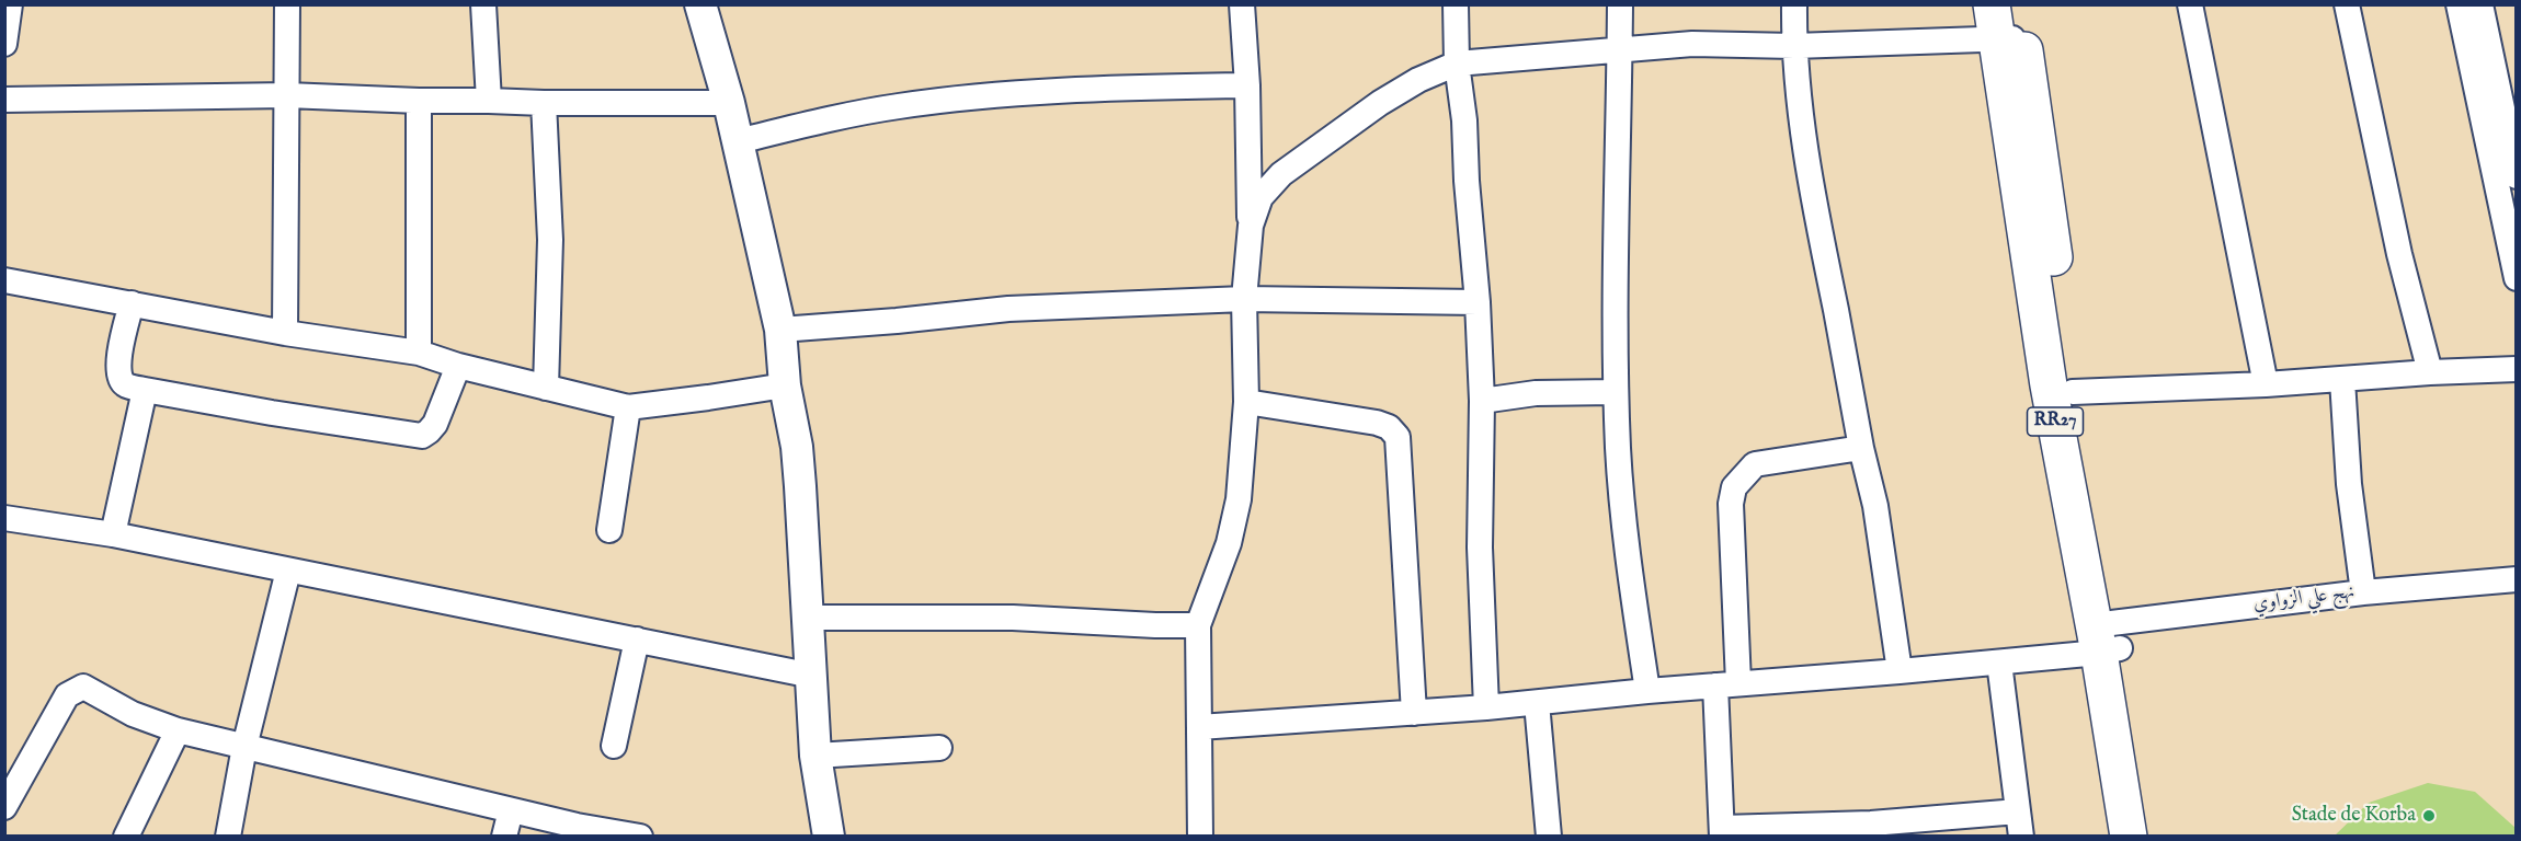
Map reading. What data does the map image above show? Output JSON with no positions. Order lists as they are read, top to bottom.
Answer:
{
  "streets": {
    "highway": ["RR27"],
    "street": ["نهج علي الزواوي"]
  },
  "crossings": [
    ["RR27", "نهج علي الزواوي"]
  ],
  "places": ["Stade de Korba"]
}
